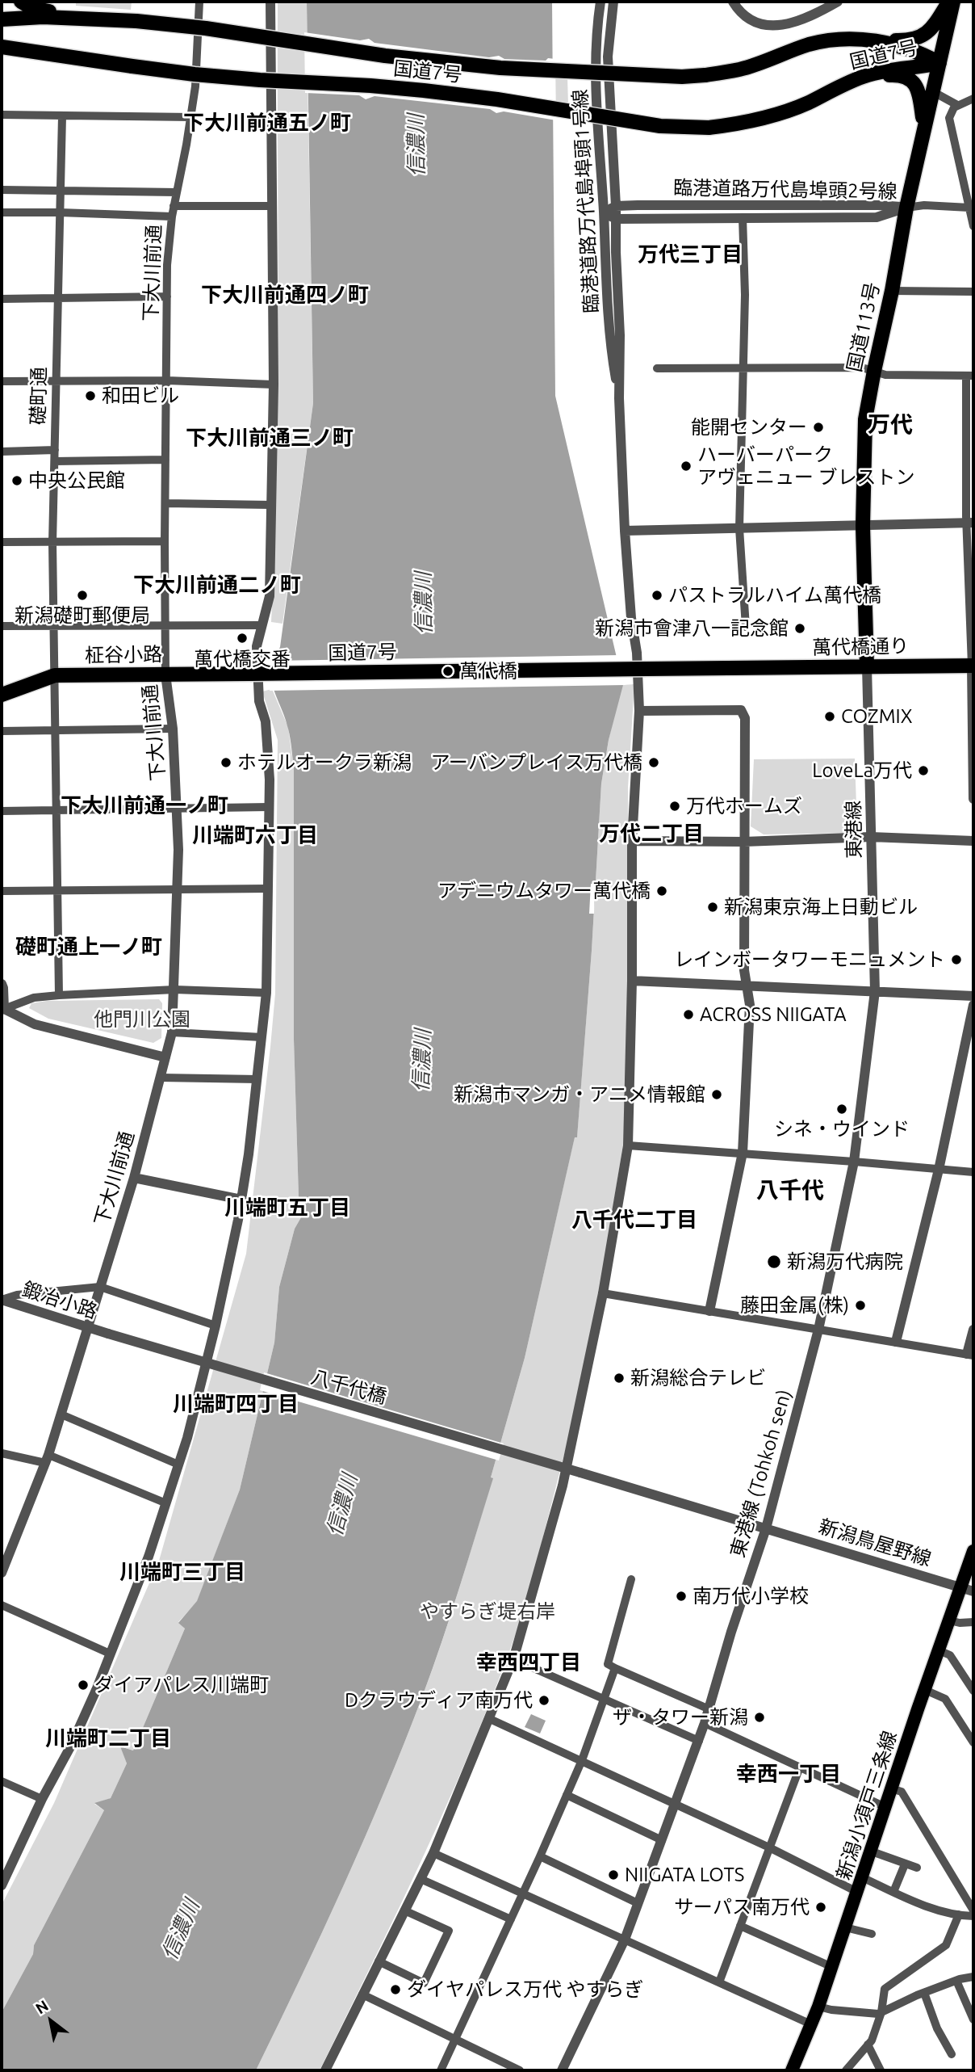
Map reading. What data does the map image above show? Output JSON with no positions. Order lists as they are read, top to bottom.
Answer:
{
  "streets": {
    "highway": [
      "国道7号",
      "国道113号",
      "萬代橋通り",
      "柾谷小路"
    ],
    "main road": ["新潟小須戸三条線"],
    "street": [
      "臨港道路万代島埠頭2号線",
      "臨港道路万代島埠頭1号線",
      "下大川前通",
      "礎町通",
      "東港線",
      "鍛冶小路",
      "八千代橋",
      "東港線 (Tohkoh sen)",
      "新潟鳥屋野線"
    ]
  },
  "crossings": [
    ["国道7号", "国道113号"],
    ["国道7号", "萬代橋通り"],
    ["国道7号", "柾谷小路"],
    ["臨港道路万代島埠頭2号線", "臨港道路万代島埠頭1号線"],
    ["臨港道路万代島埠頭2号線", "国道113号"],
    ["下大川前通", "柾谷小路"],
    ["下大川前通", "鍛冶小路"],
    ["国道113号", "萬代橋通り"],
    ["国道113号", "東港線"],
    ["礎町通", "柾谷小路"],
    ["萬代橋通り", "東港線"],
    ["東港線", "東港線 (Tohkoh sen)"],
    ["鍛冶小路", "八千代橋"],
    ["八千代橋", "東港線 (Tohkoh sen)"],
    ["八千代橋", "新潟鳥屋野線"],
    ["東港線 (Tohkoh sen)", "新潟鳥屋野線"],
    ["新潟鳥屋野線", "新潟小須戸三条線"]
  ],
  "districts": [
    "下大川前通五ノ町",
    "万代三丁目",
    "下大川前通四ノ町",
    "万代",
    "下大川前通三ノ町",
    "下大川前通二ノ町",
    "下大川前通一ノ町",
    "万代二丁目",
    "川端町六丁目",
    "礎町通上一ノ町",
    "八千代",
    "川端町五丁目",
    "八千代二丁目",
    "川端町四丁目",
    "川端町三丁目",
    "幸西四丁目",
    "川端町二丁目",
    "幸西一丁目"
  ],
  "water": ["信濃川"],
  "parks": ["他門川公園", "やすらぎ堤右岸"],
  "places": [
    "和田ビル",
    "能開センター",
    "ハーバーパーク アヴェニュー ブレストン",
    "中央公民館",
    "新潟礎町郵便局",
    "パストラルハイム萬代橋",
    "新潟市會津八一記念館",
    "萬代橋交番",
    "萬代橋",
    "COZMIX",
    "ホテルオークラ新潟",
    "アーバンプレイス万代橋",
    "LoveLa万代",
    "万代ホームズ",
    "アデニウムタワー萬代橋",
    "新潟東京海上日動ビル",
    "レインボータワーモニュメント",
    "ACROSS NIIGATA",
    "新潟市マンガ・アニメ情報館",
    "シネ・ウインド",
    "新潟万代病院",
    "藤田金属(株)",
    "新潟総合テレビ",
    "南万代小学校",
    "ダイアパレス川端町",
    "Dクラウディア南万代",
    "ザ・タワー新潟",
    "NIIGATA LOTS",
    "サーパス南万代",
    "ダイヤパレス万代 やすらぎ"
  ],
  "north": "top left"
}
